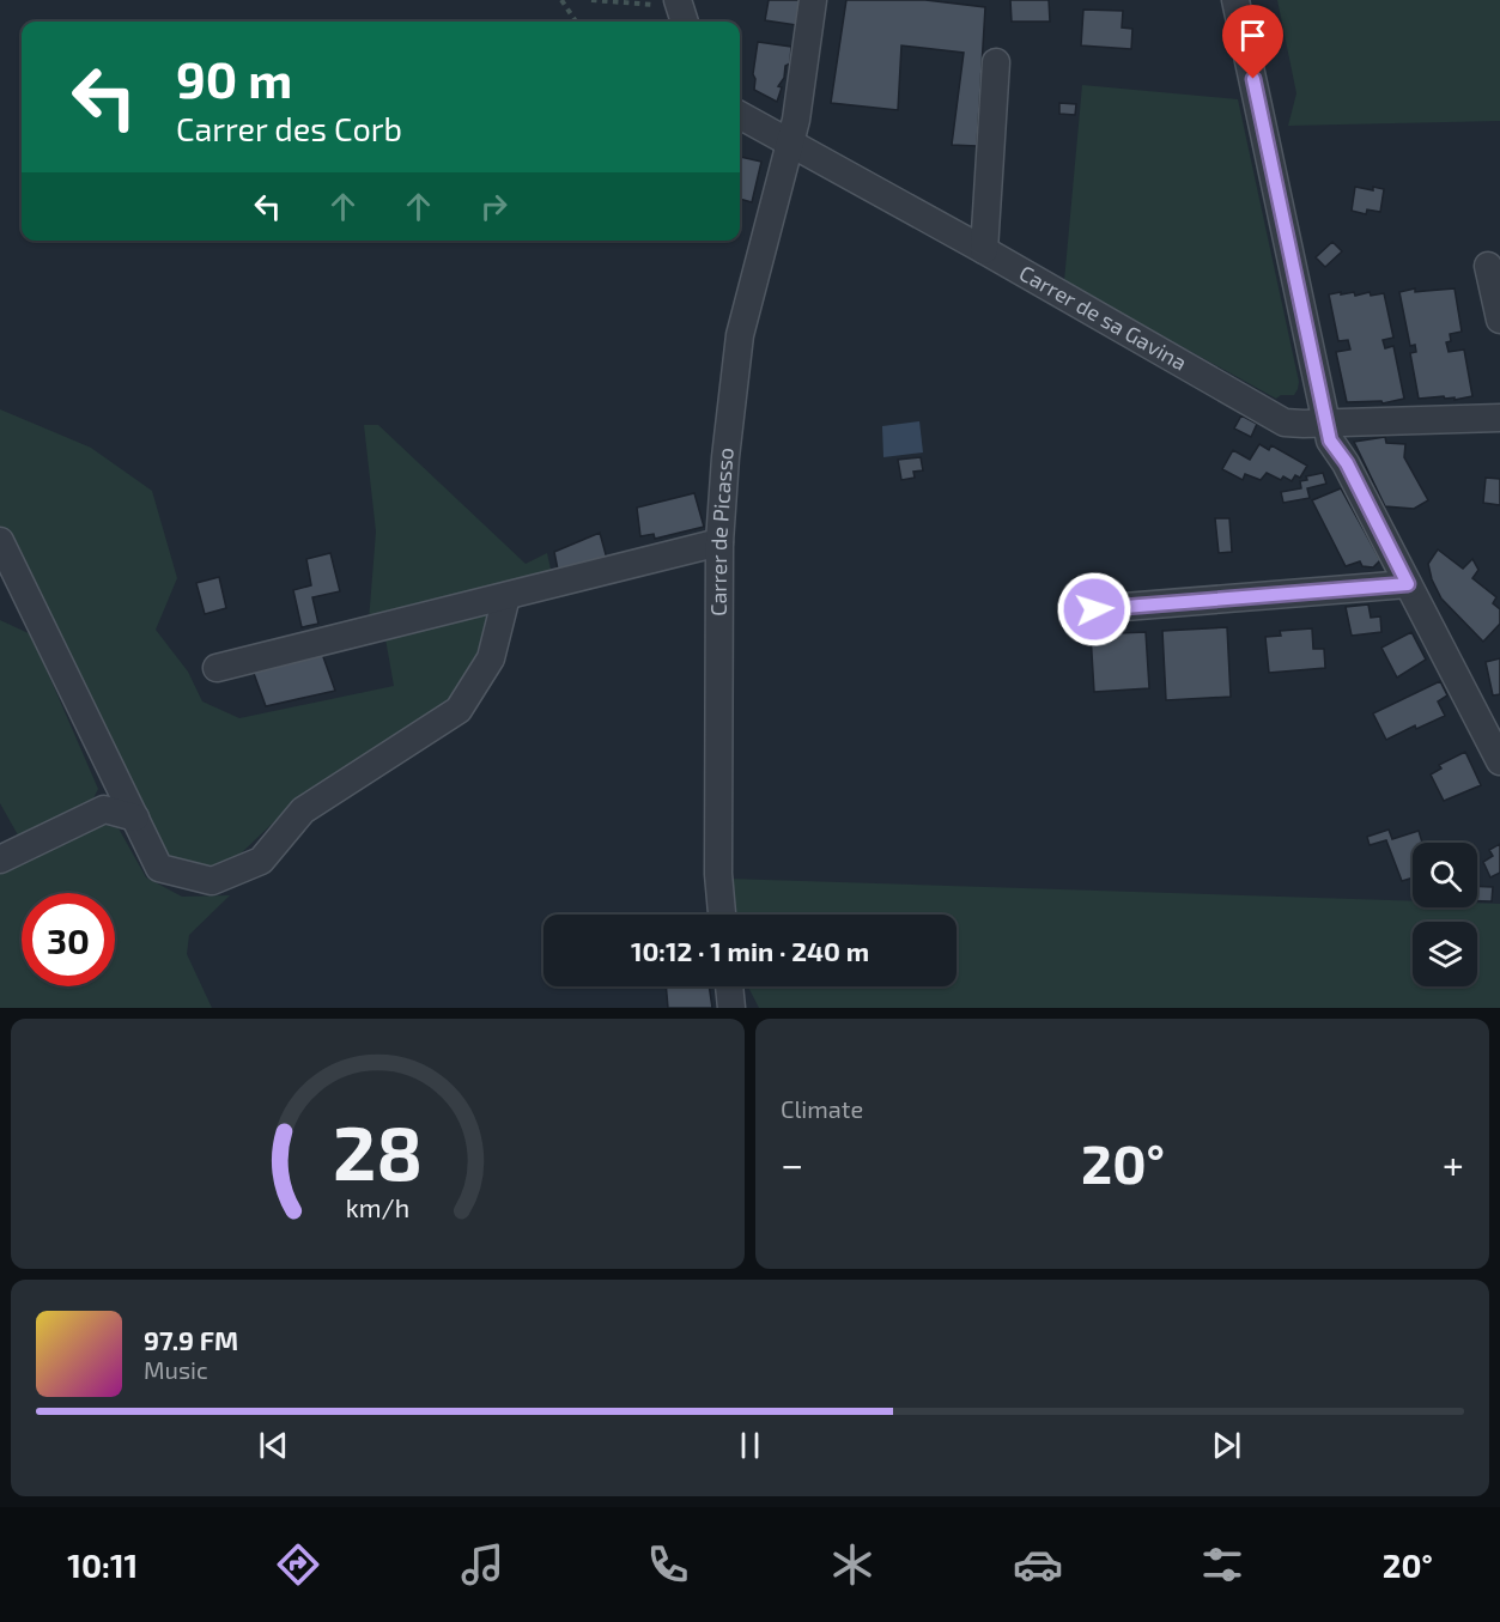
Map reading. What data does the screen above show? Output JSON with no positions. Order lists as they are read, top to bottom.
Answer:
{
  "streets": {
    "street": ["Carrer de sa Gavina", "Carrer de Picasso"]
  },
  "crossings": [
    ["Carrer de sa Gavina", "Carrer de Picasso"]
  ],
  "page": {
    "turn": ["90 m", "Carrer des Corb"],
    "limit": "30",
    "trip": "10:12 · 1 min · 240 m",
    "tile": "Climate",
    "heat": ["−", "20°", "+"],
    "song": ["97.9 FM", "Music"],
    "tabs": ["10:11", "20°"],
    "gauge": ["28", "km/h"]
  }
}
